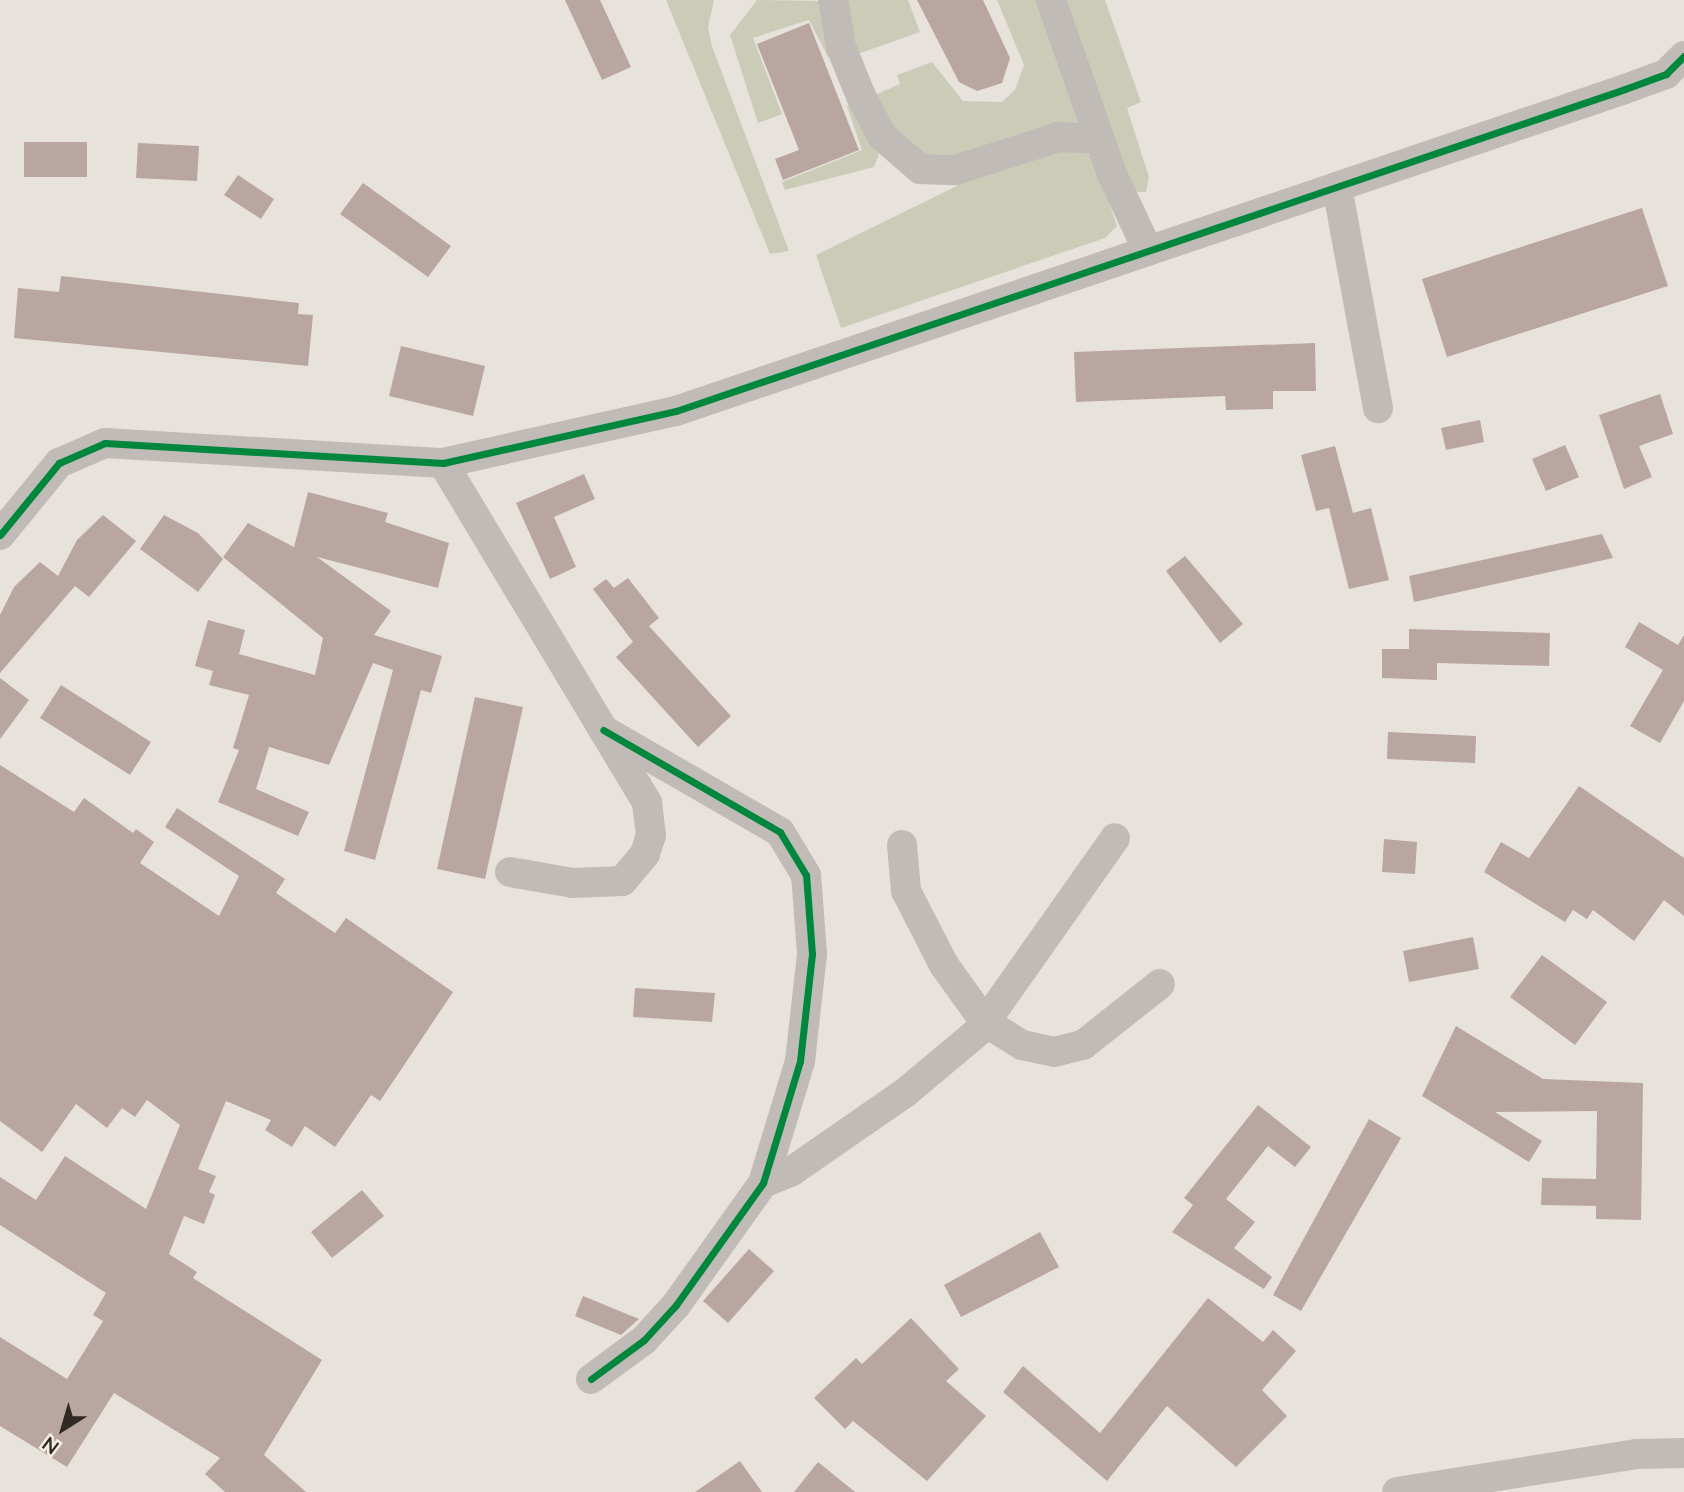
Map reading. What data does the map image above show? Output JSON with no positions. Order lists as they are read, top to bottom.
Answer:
{
  "north": "bottom left"
}
